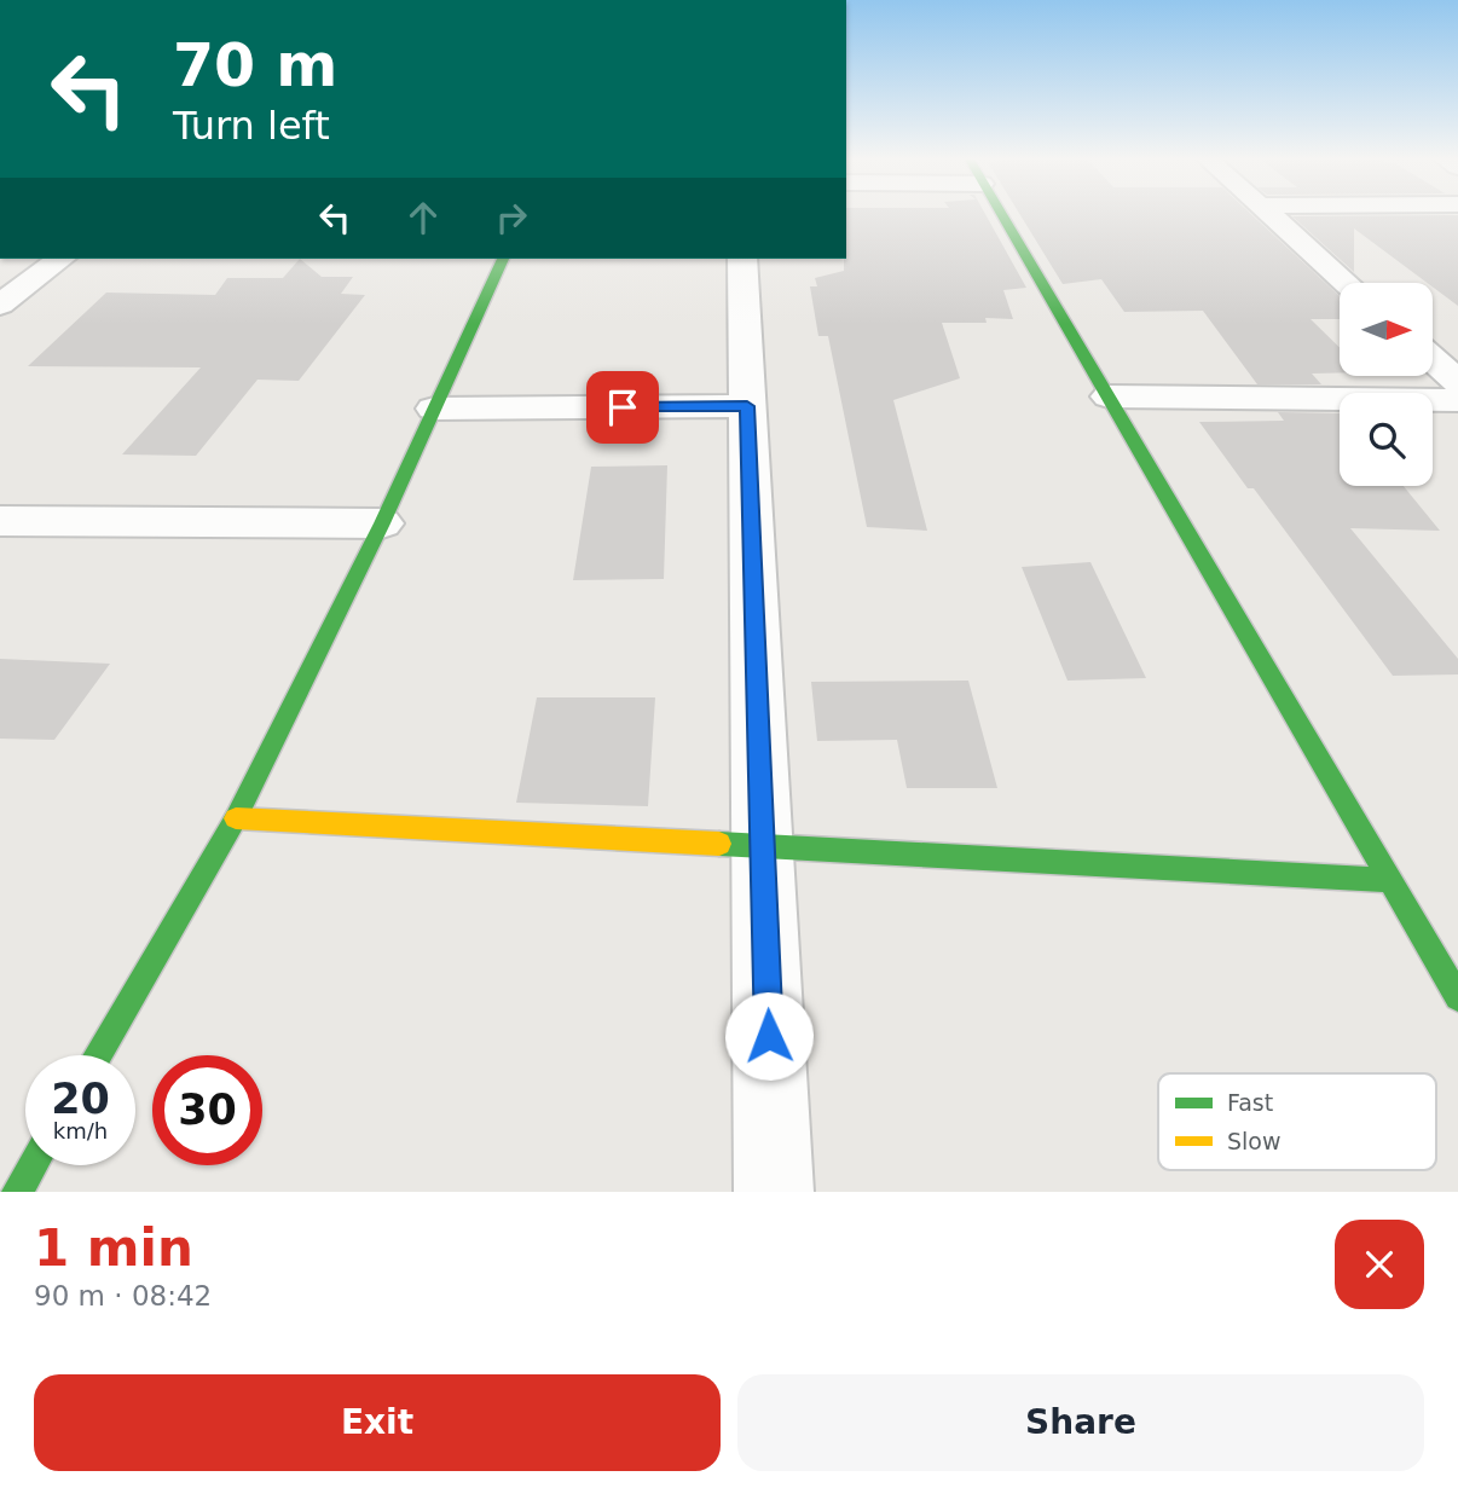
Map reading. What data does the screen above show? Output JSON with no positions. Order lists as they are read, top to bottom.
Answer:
{
  "legend": ["Fast", "Slow"],
  "north": "right",
  "page": {
    "turn": ["70 m", "Turn left"],
    "speed": "20 km/h",
    "limit": "30",
    "heading": ["1 min", "90 m · 08:42"],
    "buttons": ["Exit", "Share"]
  }
}
